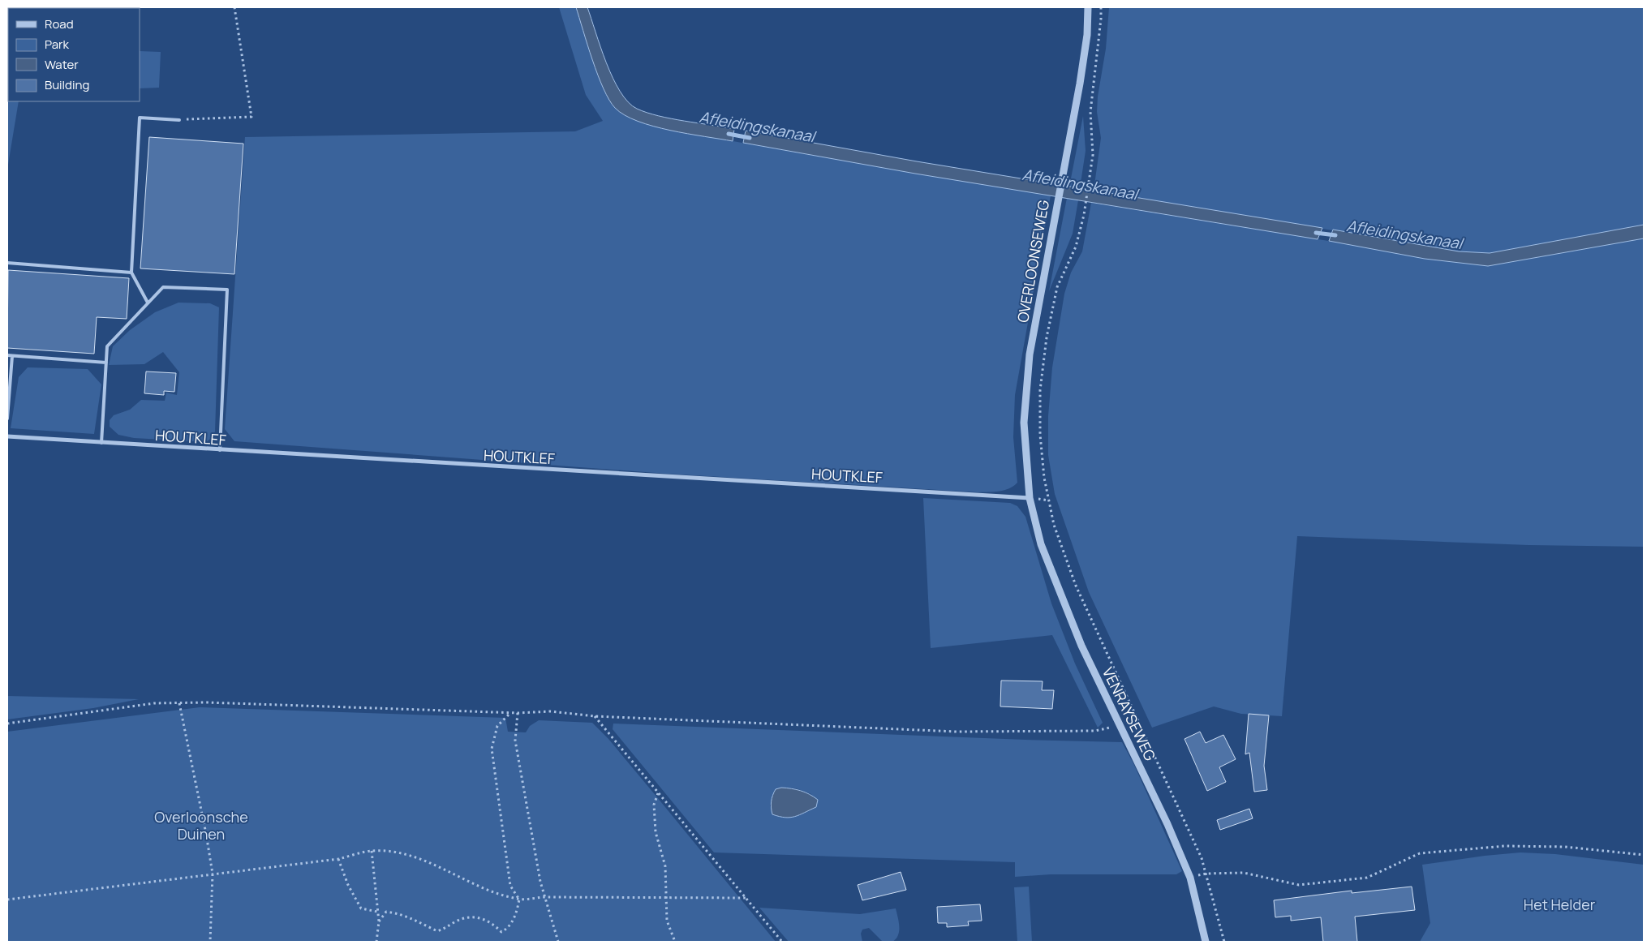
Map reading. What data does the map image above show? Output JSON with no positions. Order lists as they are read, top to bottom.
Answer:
{
  "streets": {
    "street": ["OVERLOONSEWEG", "HOUTKLEF", "VENRAYSEWEG"]
  },
  "crossings": [
    ["OVERLOONSEWEG", "HOUTKLEF"],
    ["OVERLOONSEWEG", "VENRAYSEWEG"],
    ["HOUTKLEF", "VENRAYSEWEG"]
  ],
  "water": ["Afleidingskanaal"],
  "parks": ["Overloonsche Duinen", "Het Helder"],
  "legend": [
    "Road",
    "Park",
    "Water",
    "Building"
  ]
}
